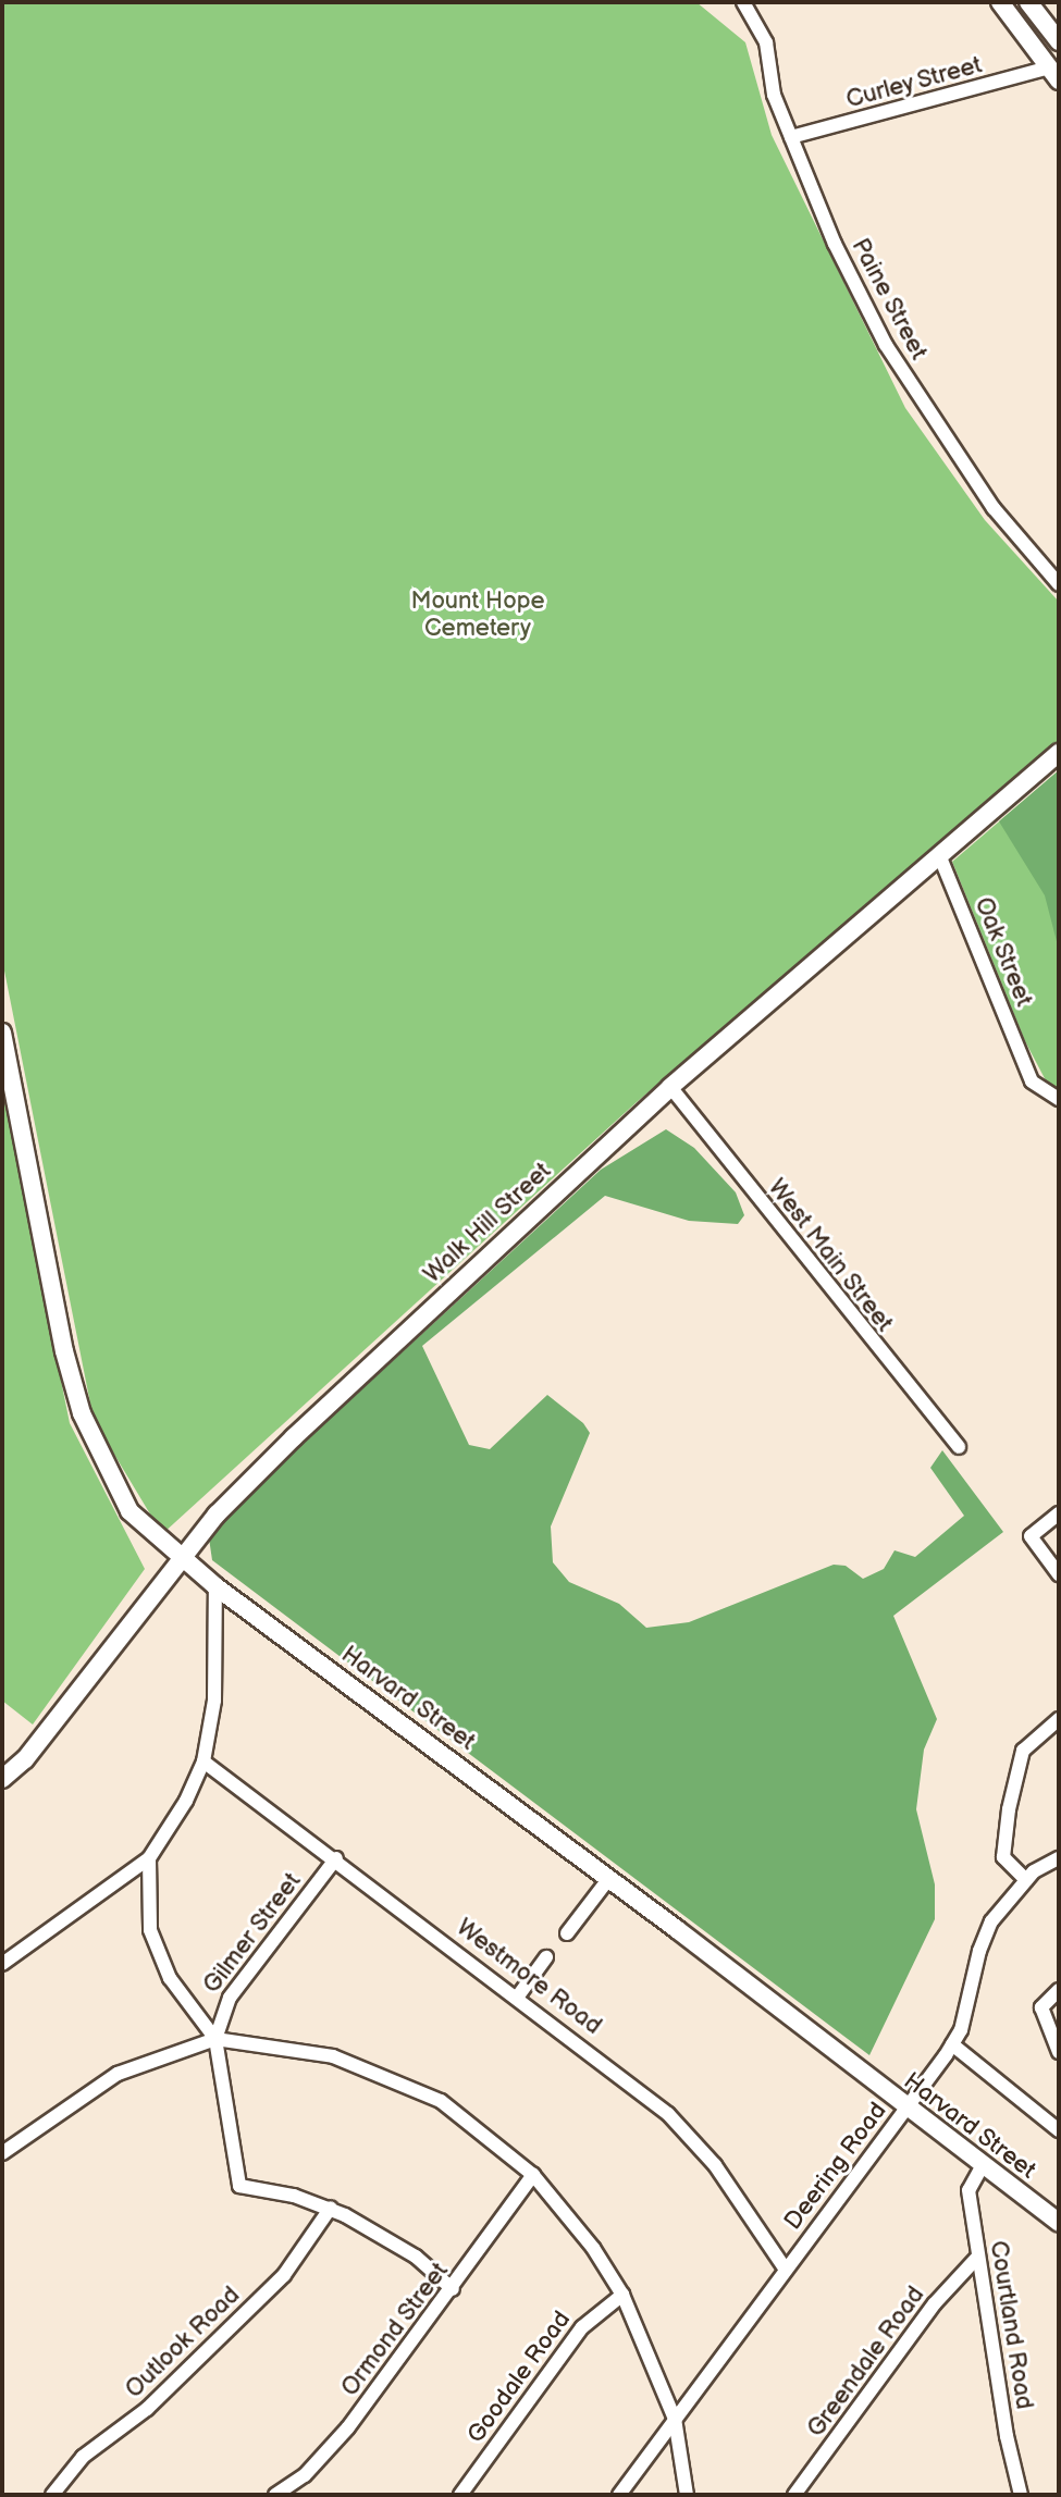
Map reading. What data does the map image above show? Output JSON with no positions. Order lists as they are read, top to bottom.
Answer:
{
  "streets": {
    "main road": ["Walk Hill Street", "Harvard Street"],
    "street": [
      "Curley Street",
      "Paine Street",
      "Oak Street",
      "West Main Street",
      "Gilmer Street",
      "Westmore Road",
      "Deering Road",
      "Courtland Road",
      "Ormond Street",
      "Outlook Road",
      "Greendale Road",
      "Goodale Road"
    ]
  },
  "crossings": [
    ["Curley Street", "Paine Street"],
    ["Oak Street", "Walk Hill Street"],
    ["Walk Hill Street", "West Main Street"],
    ["Walk Hill Street", "Harvard Street"],
    ["Harvard Street", "Deering Road"],
    ["Harvard Street", "Courtland Road"],
    ["Gilmer Street", "Westmore Road"],
    ["Westmore Road", "Deering Road"],
    ["Courtland Road", "Greendale Road"]
  ],
  "parks": ["Mount Hope Cemetery"]
}
